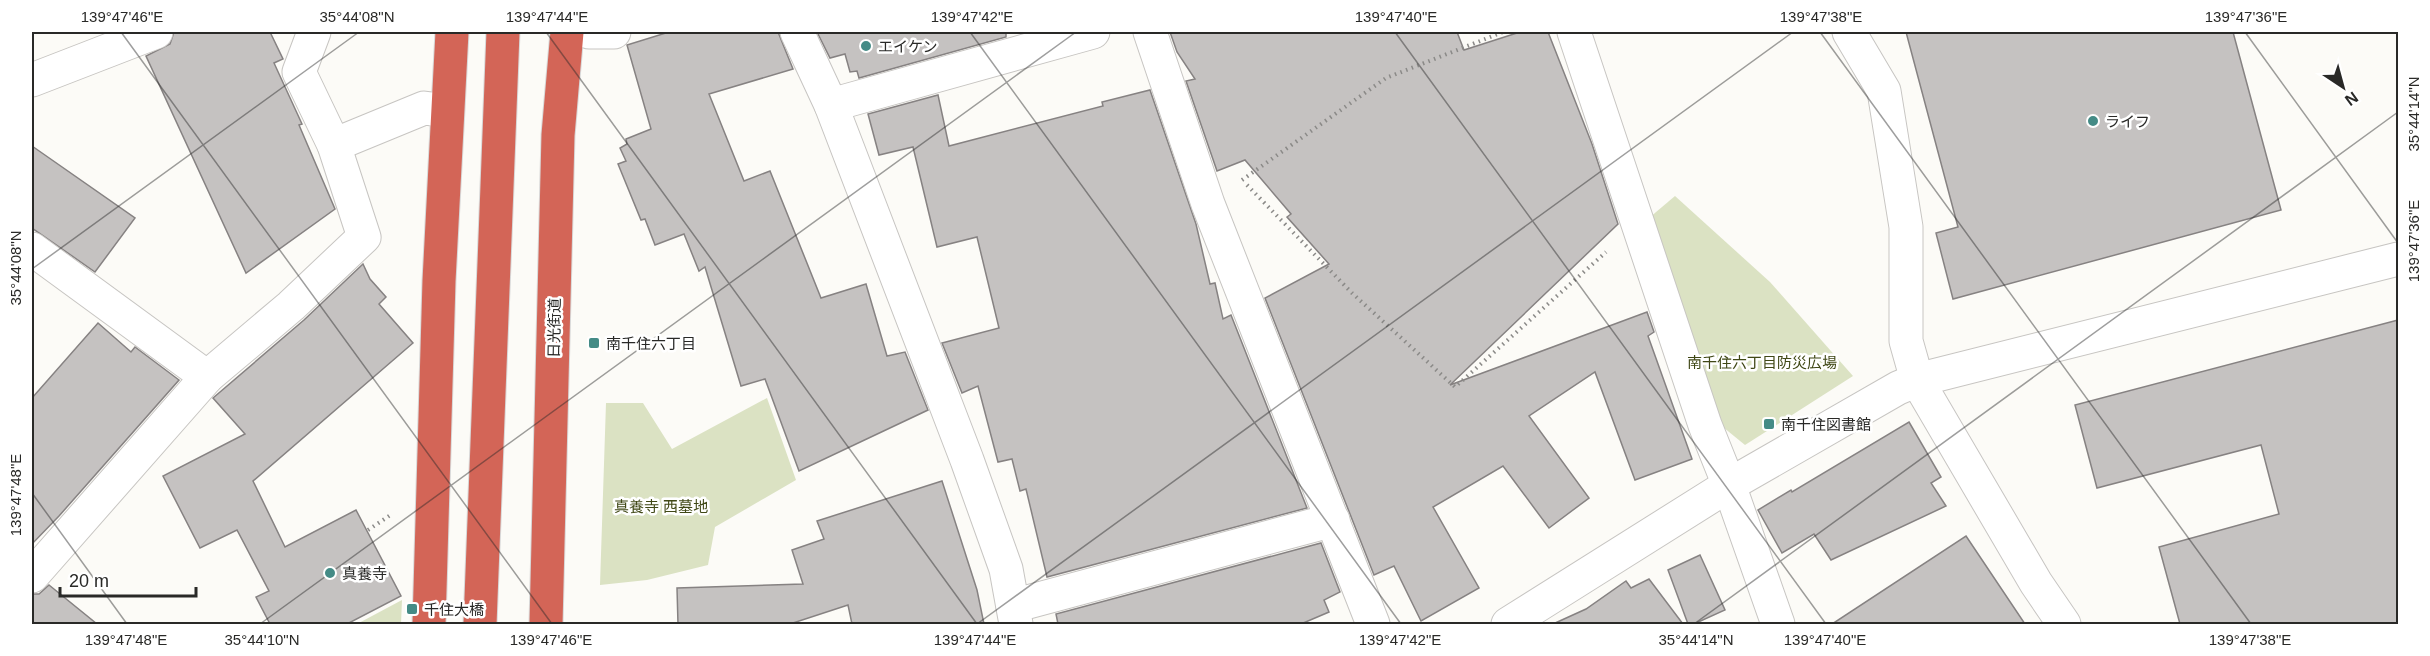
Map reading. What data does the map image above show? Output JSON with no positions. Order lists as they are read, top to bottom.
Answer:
{
  "streets": {
    "highway": ["日光街道"]
  },
  "parks": ["南千住六丁目防災広場", "真養寺 西墓地"],
  "places": {
    "other": ["エイケン", "ライフ", "真養寺"],
    "transit": ["南千住六丁目", "南千住図書館", "千住大橋"]
  },
  "scale_bar": "20 m",
  "north": "bottom right",
  "coordinates": [
    "139°47'46\"E",
    "35°44'08\"N",
    "139°47'44\"E",
    "139°47'42\"E",
    "139°47'40\"E",
    "139°47'38\"E",
    "139°47'36\"E",
    "35°44'14\"N",
    "139°47'48\"E",
    "35°44'10\"N"
  ]
}
